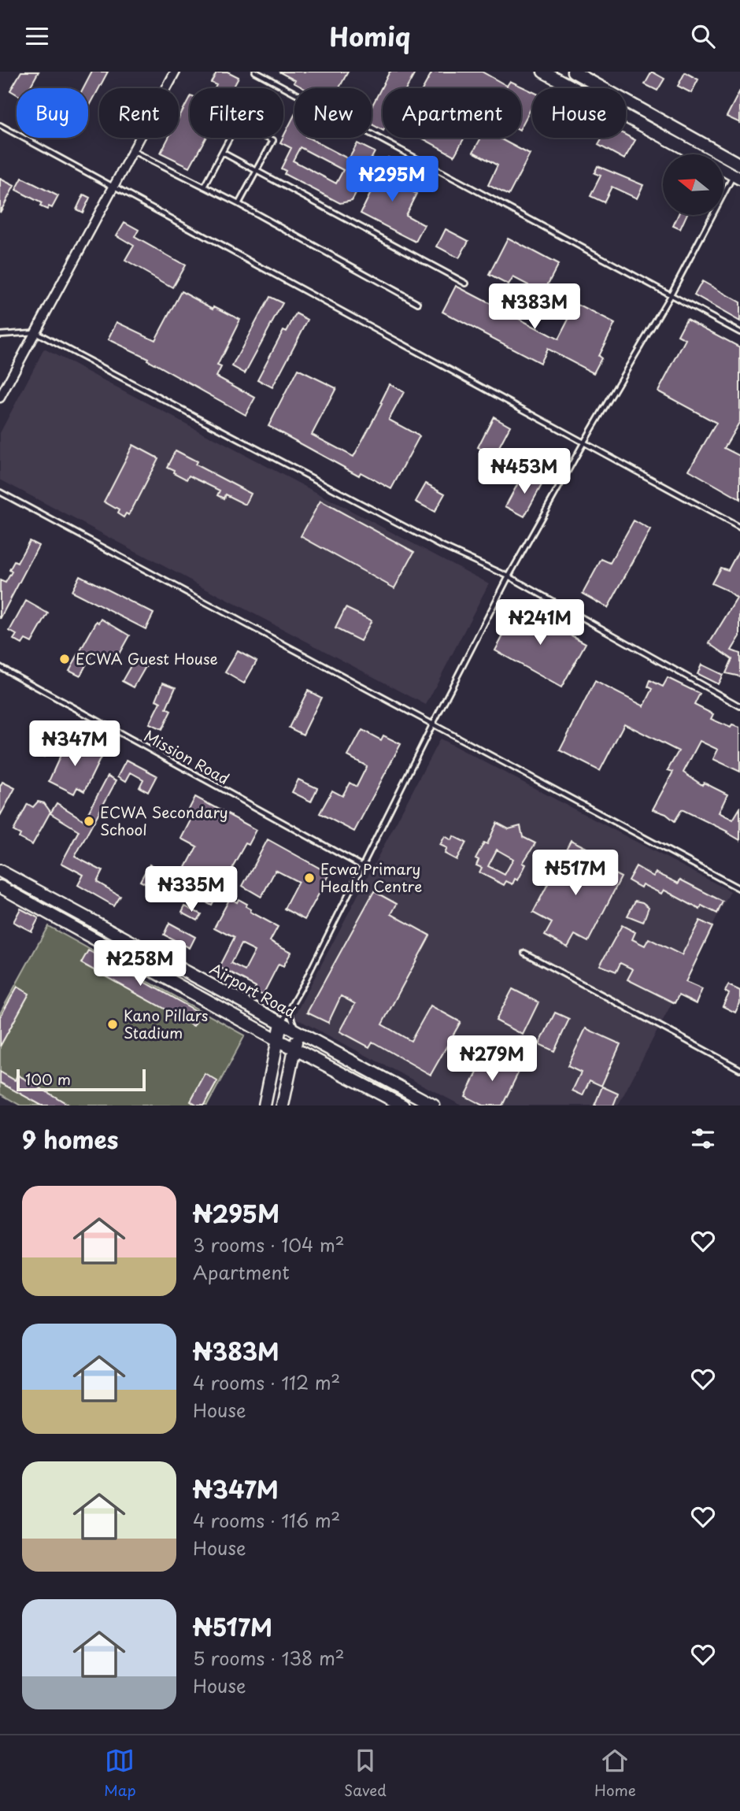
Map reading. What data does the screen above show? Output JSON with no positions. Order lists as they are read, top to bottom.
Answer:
{
  "streets": {
    "main road": ["Airport Road"],
    "lane": ["Mission Road"]
  },
  "places": [
    "ECWA Guest House",
    "ECWA Secondary School",
    "Ecwa Primary Health Centre",
    "Kano Pillars Stadium"
  ],
  "scale_bar": "100 m",
  "north": "left",
  "page": {
    "header": "Homiq",
    "chip": [
      "Buy",
      "Rent",
      "Filters",
      "New",
      "Apartment",
      "House"
    ],
    "price": [
      "₦295M",
      "₦383M",
      "₦453M",
      "₦241M",
      "₦347M",
      "₦517M",
      "₦335M",
      "₦258M",
      "₦279M"
    ],
    "scale": "100 m",
    "heading": "9 homes",
    "list": [
      {
        "name": "₦295M",
        "note": "3 rooms · 104 m² · Apartment"
      },
      {
        "name": "₦383M",
        "note": "4 rooms · 112 m² · House"
      },
      {
        "name": "₦347M",
        "note": "4 rooms · 116 m² · House"
      },
      {
        "name": "₦517M",
        "note": "5 rooms · 138 m² · House"
      }
    ],
    "tabs": ["Map", "Saved", "Home"]
  }
}
